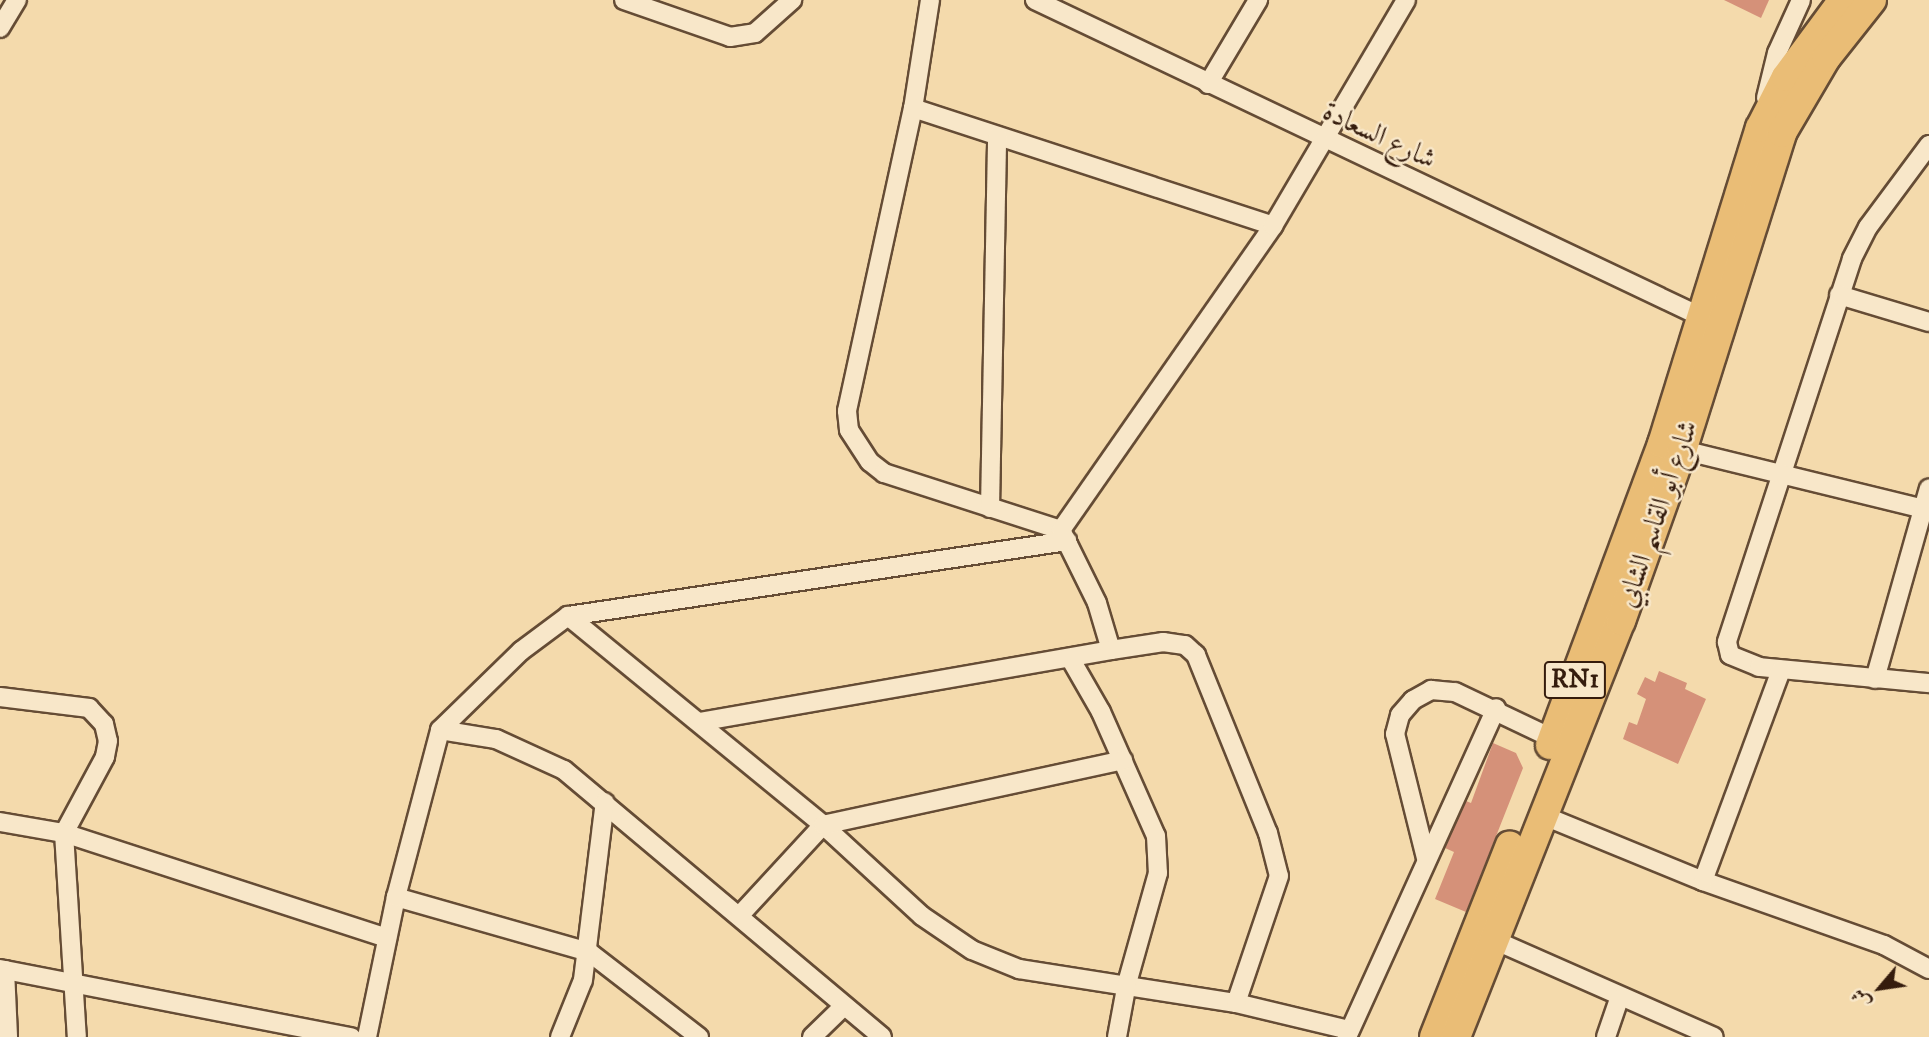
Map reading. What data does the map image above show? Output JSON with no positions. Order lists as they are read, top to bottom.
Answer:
{
  "streets": {
    "main road": ["شارع أبو القاسم الشابي", "RN1"],
    "street": ["شارع السعادة"]
  },
  "crossings": [
    ["شارع السعادة", "شارع أبو القاسم الشابي"]
  ],
  "north": "bottom left"
}
